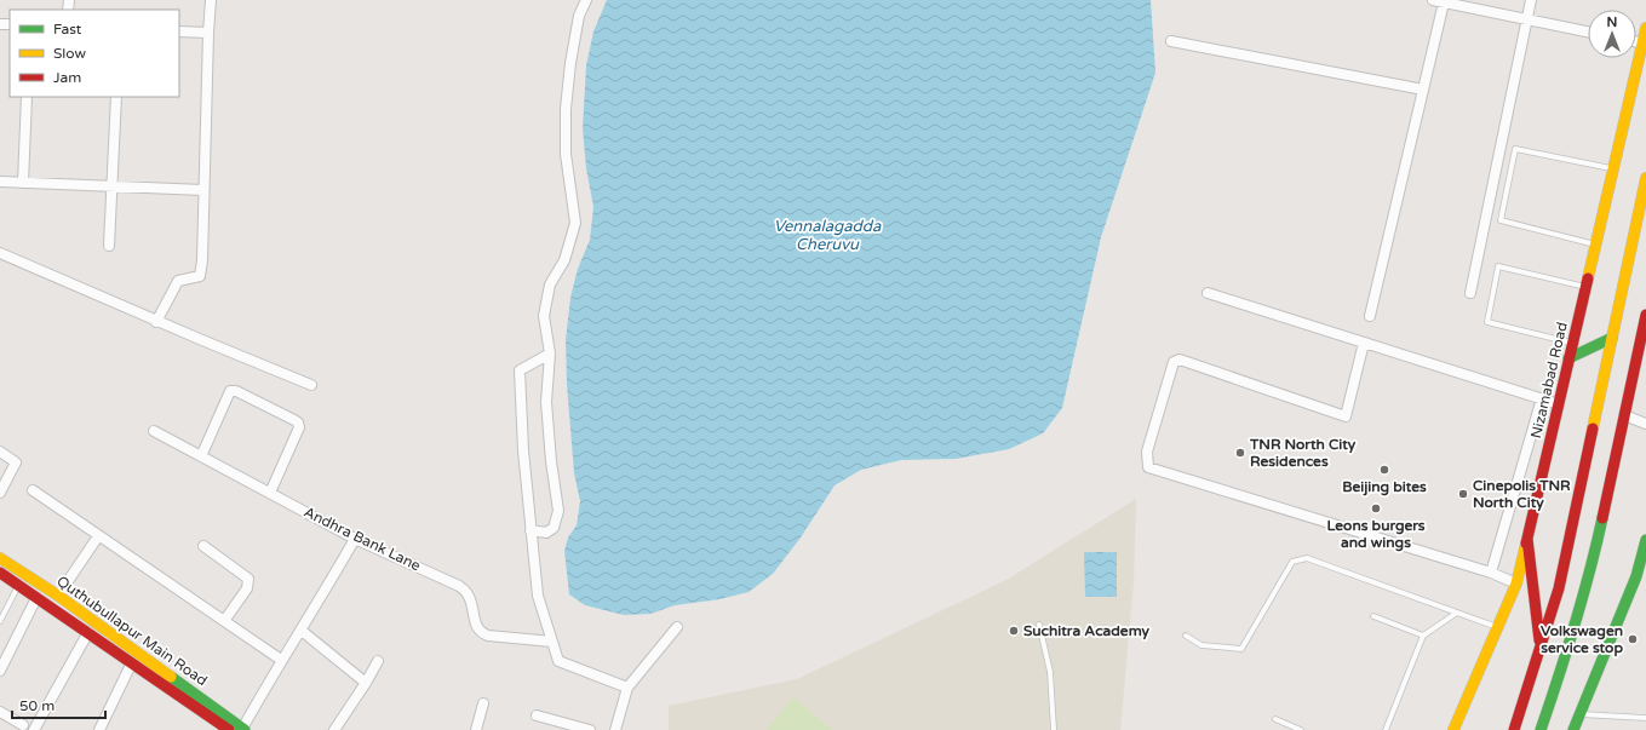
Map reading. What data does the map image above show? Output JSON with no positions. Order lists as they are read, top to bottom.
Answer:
{
  "streets": {
    "main road": ["Nizamabad Road", "Quthubullapur Main Road"],
    "street": ["Andhra Bank Lane"]
  },
  "water": ["Vennalagadda Cheruvu"],
  "places": [
    "TNR North City Residences",
    "Beijing bites",
    "Cinepolis TNR North City",
    "Leons burgers and wings",
    "Suchitra Academy",
    "Volkswagen service stop"
  ],
  "legend": ["Fast", "Slow", "Jam"],
  "scale_bar": "50 m",
  "north": "top"
}
